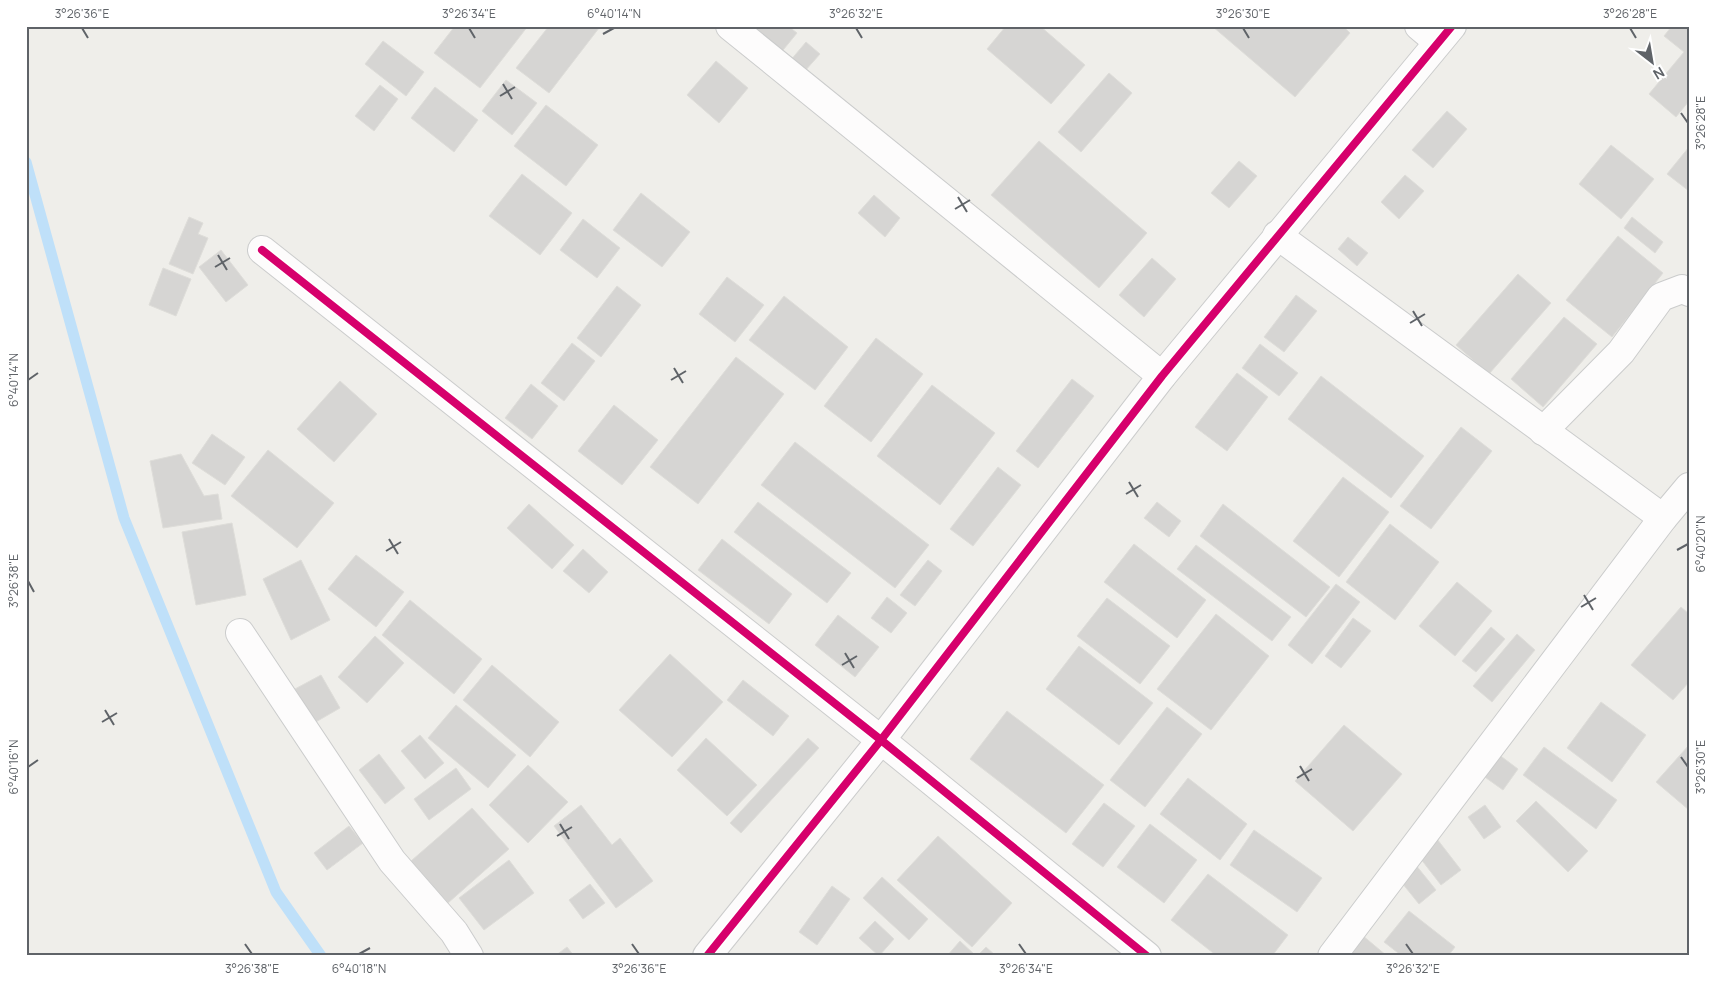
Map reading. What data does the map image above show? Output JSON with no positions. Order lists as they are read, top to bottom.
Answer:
{
  "north": "bottom right",
  "coordinates": [
    "3°26'36\"E",
    "3°26'34\"E",
    "6°40'14\"N",
    "3°26'32\"E",
    "3°26'30\"E",
    "3°26'28\"E",
    "6°40'20\"N",
    "3°26'38\"E",
    "6°40'16\"N",
    "6°40'18\"N"
  ]
}
